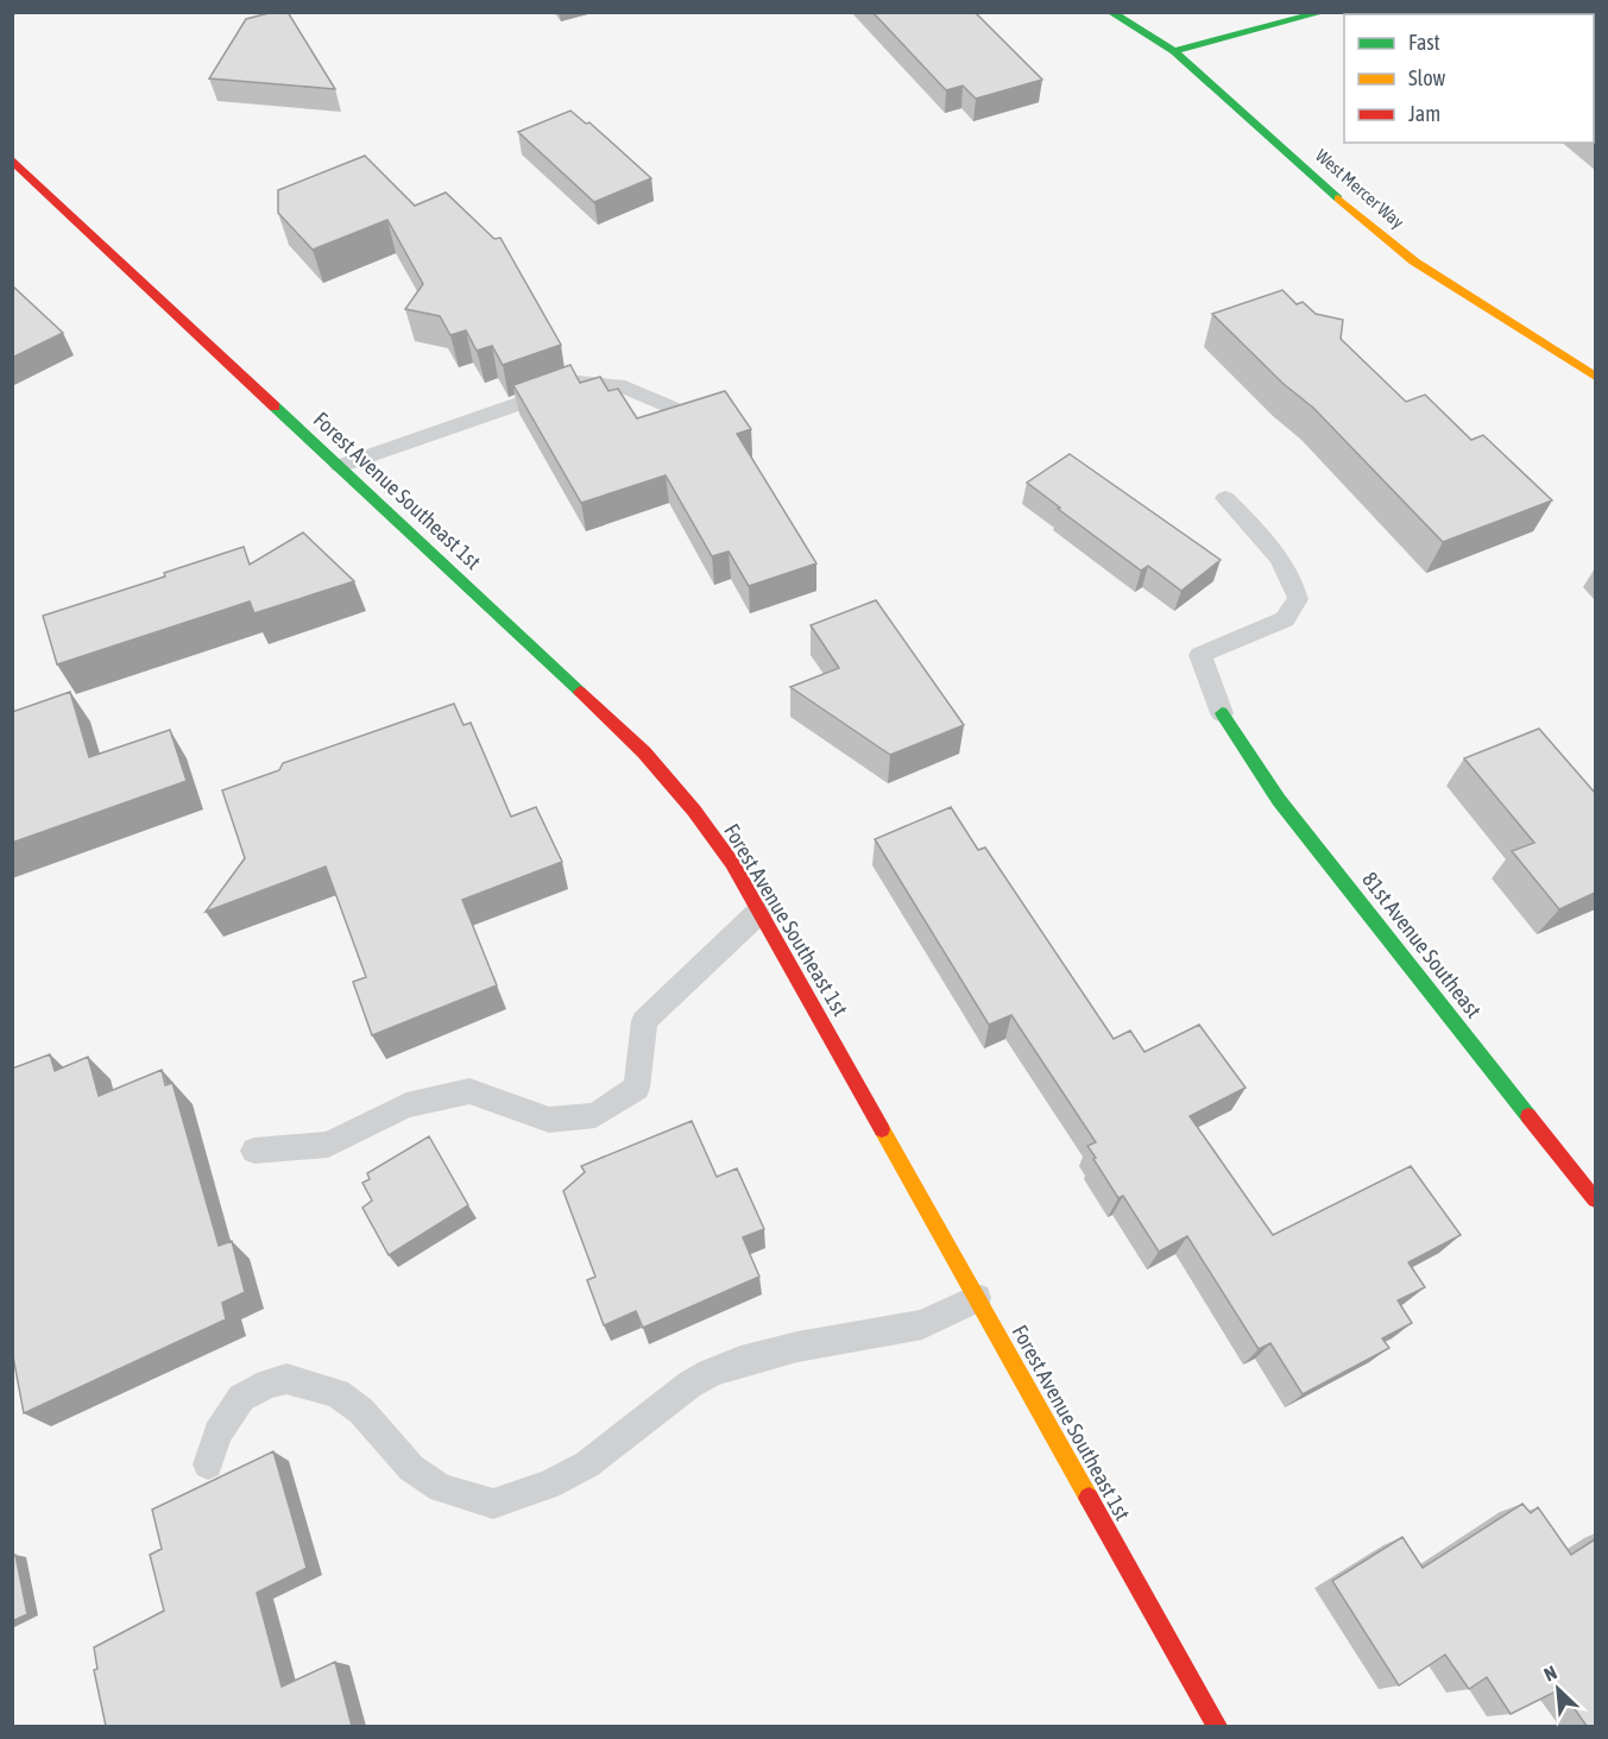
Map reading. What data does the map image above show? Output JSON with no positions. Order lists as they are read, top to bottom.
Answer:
{
  "streets": {
    "street": ["West Mercer Way", "Forest Avenue Southeast 1st", "81st Avenue Southeast"]
  },
  "legend": ["Fast", "Slow", "Jam"],
  "north": "top left"
}
